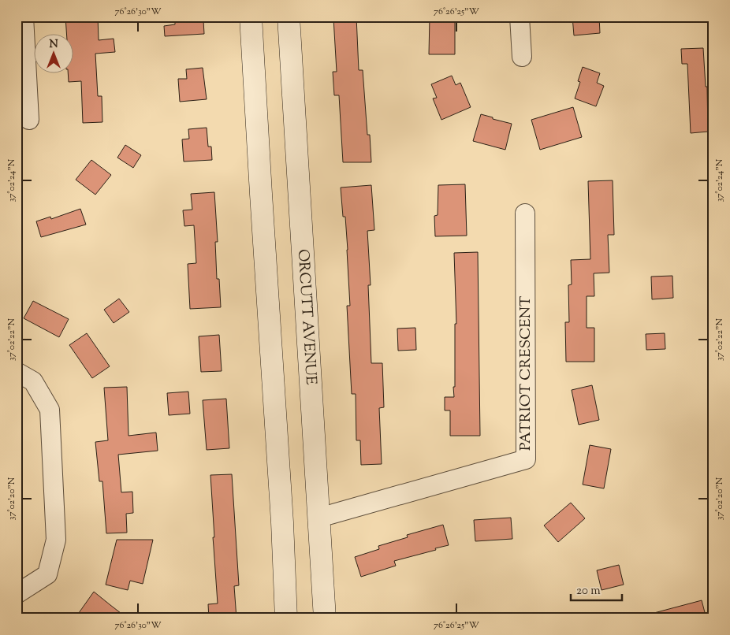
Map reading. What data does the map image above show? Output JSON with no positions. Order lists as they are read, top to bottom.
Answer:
{
  "streets": {
    "main road": ["ORCUTT AVENUE"],
    "street": ["PATRIOT CRESCENT"]
  },
  "crossings": [
    ["ORCUTT AVENUE", "PATRIOT CRESCENT"]
  ],
  "scale_bar": "20 m",
  "north": "top",
  "coordinates": [
    "76°26'30\"W",
    "76°26'25\"W",
    "37°02'24\"N",
    "37°02'22\"N",
    "37°02'20\"N"
  ]
}
